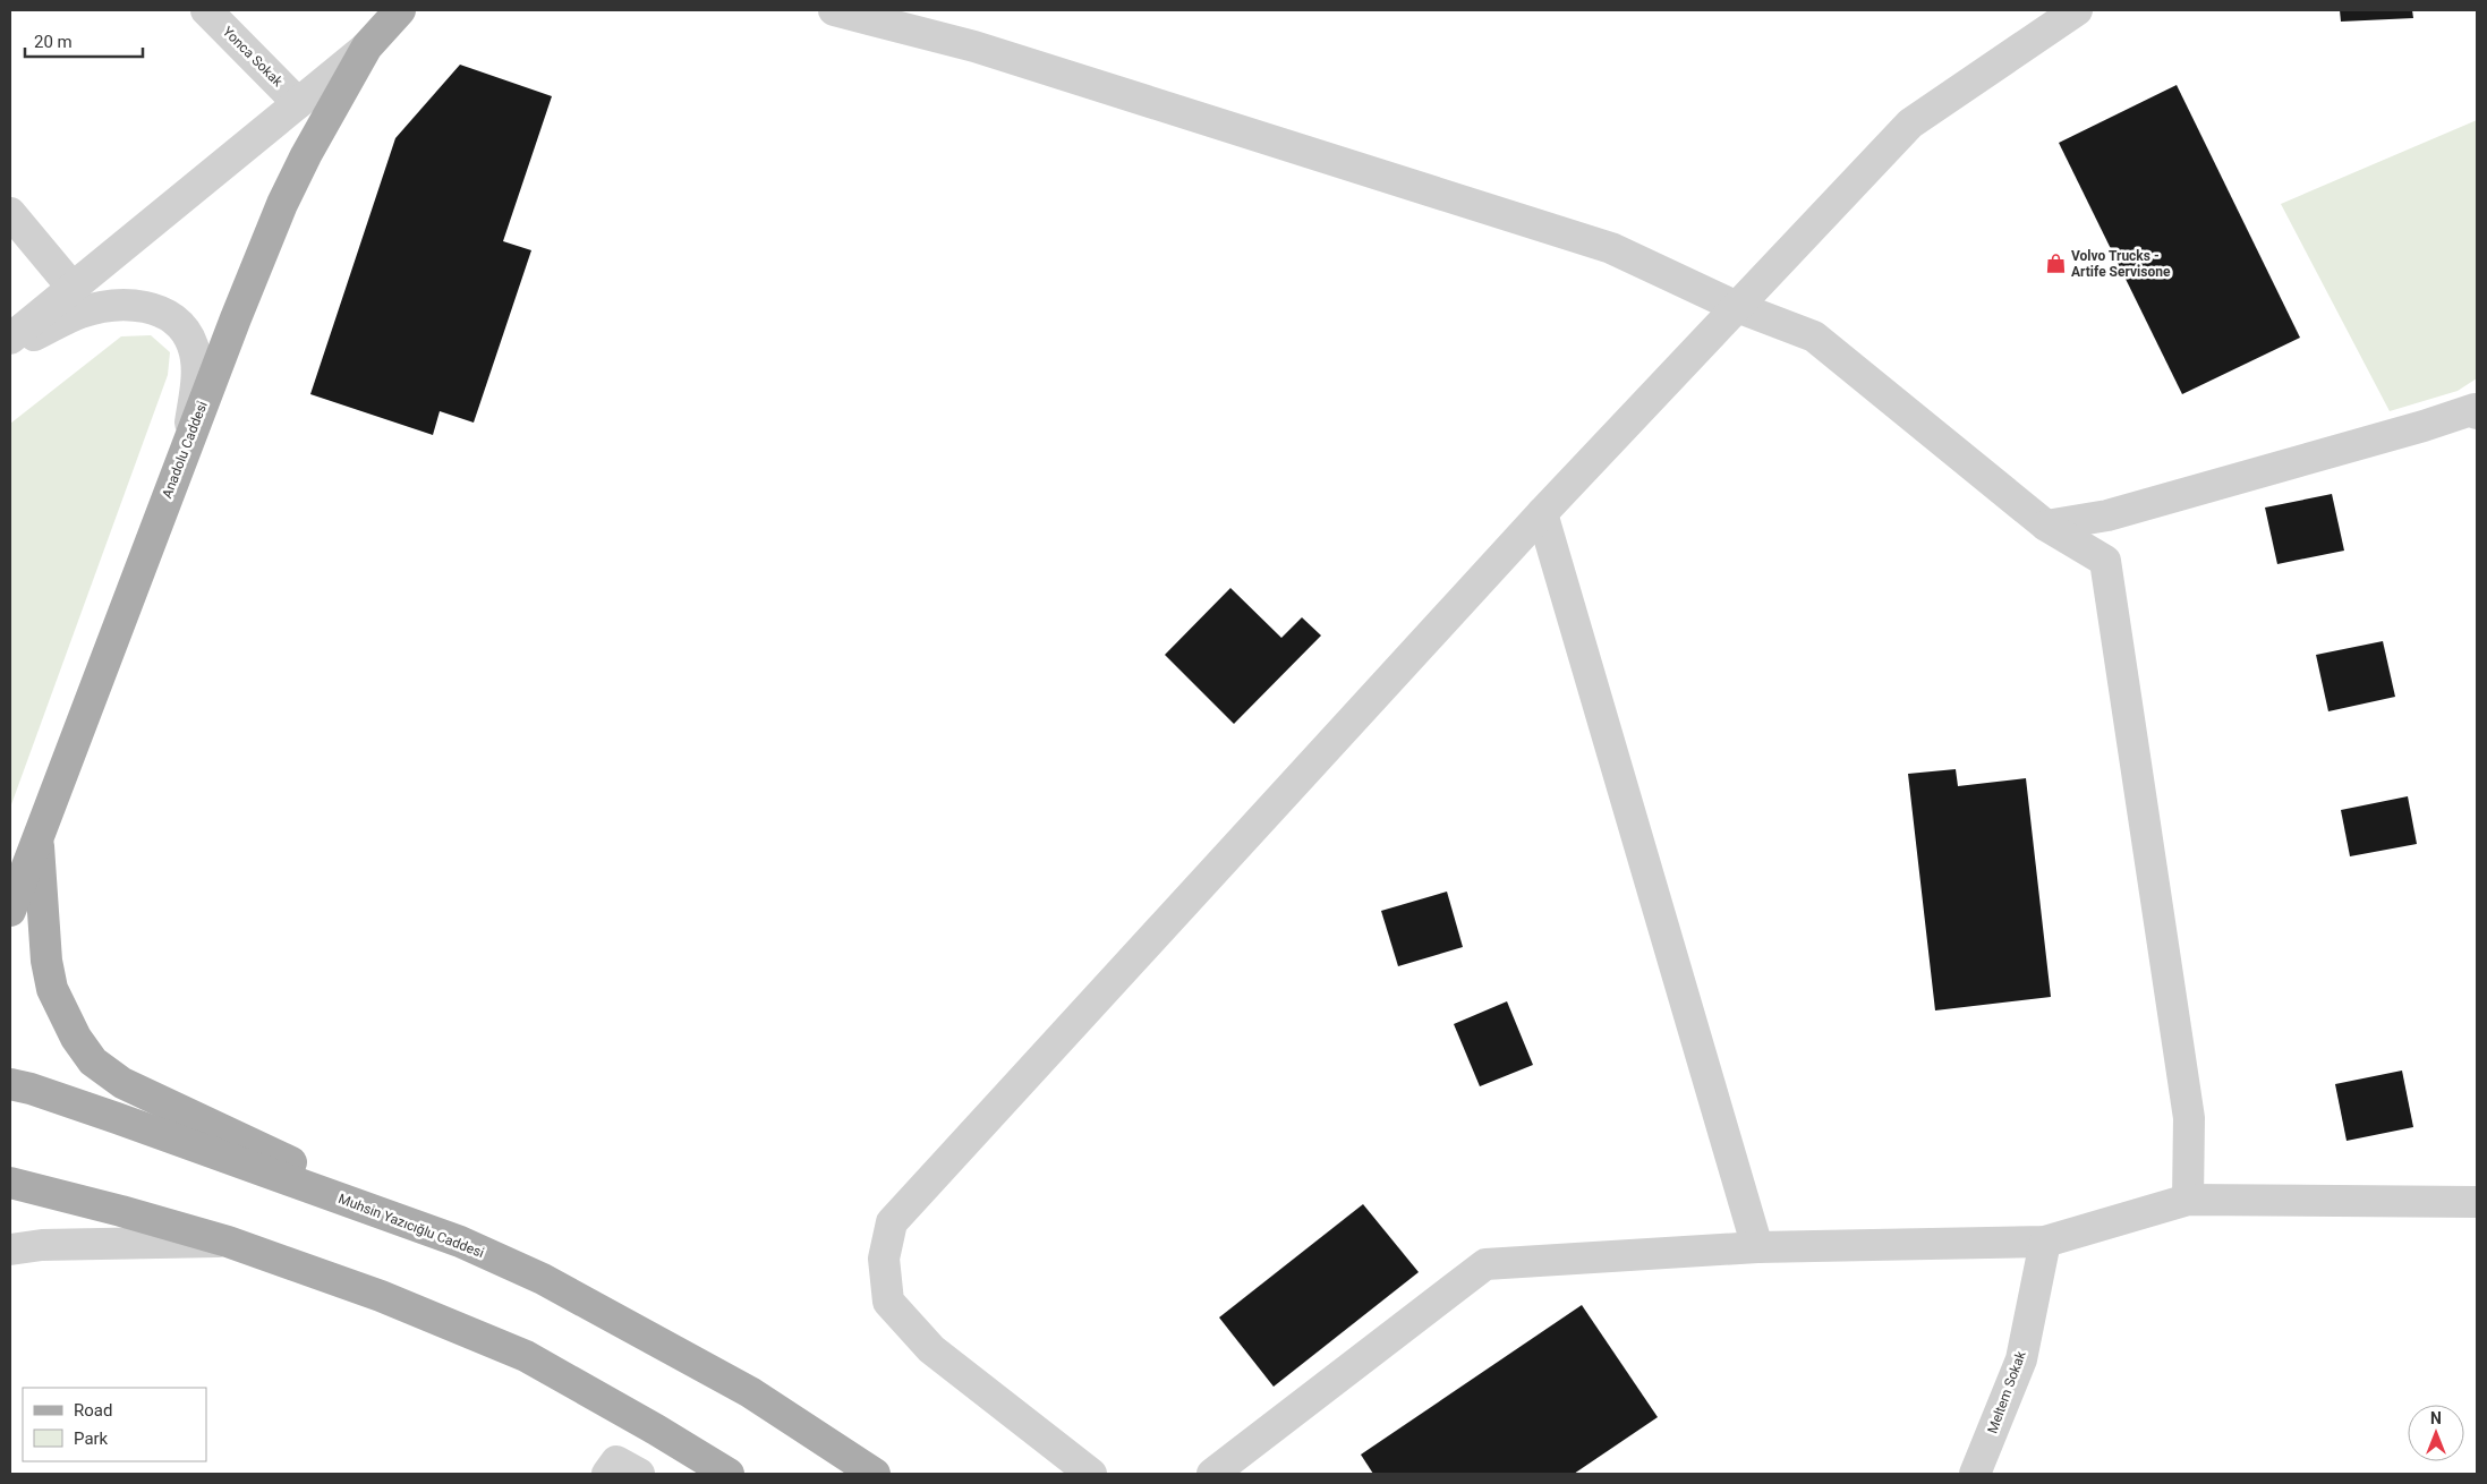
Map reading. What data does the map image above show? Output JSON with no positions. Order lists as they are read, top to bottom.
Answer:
{
  "streets": {
    "main road": ["Anadolu Caddesi", "Muhsin Yazıcığlu Caddesi"],
    "street": ["Yonca Sokak", "Meltem Sokak"]
  },
  "places": {
    "shop": ["Volvo Trucks - Artife Servisone"]
  },
  "legend": ["Road", "Park"],
  "scale_bar": "20 m",
  "north": "top"
}
